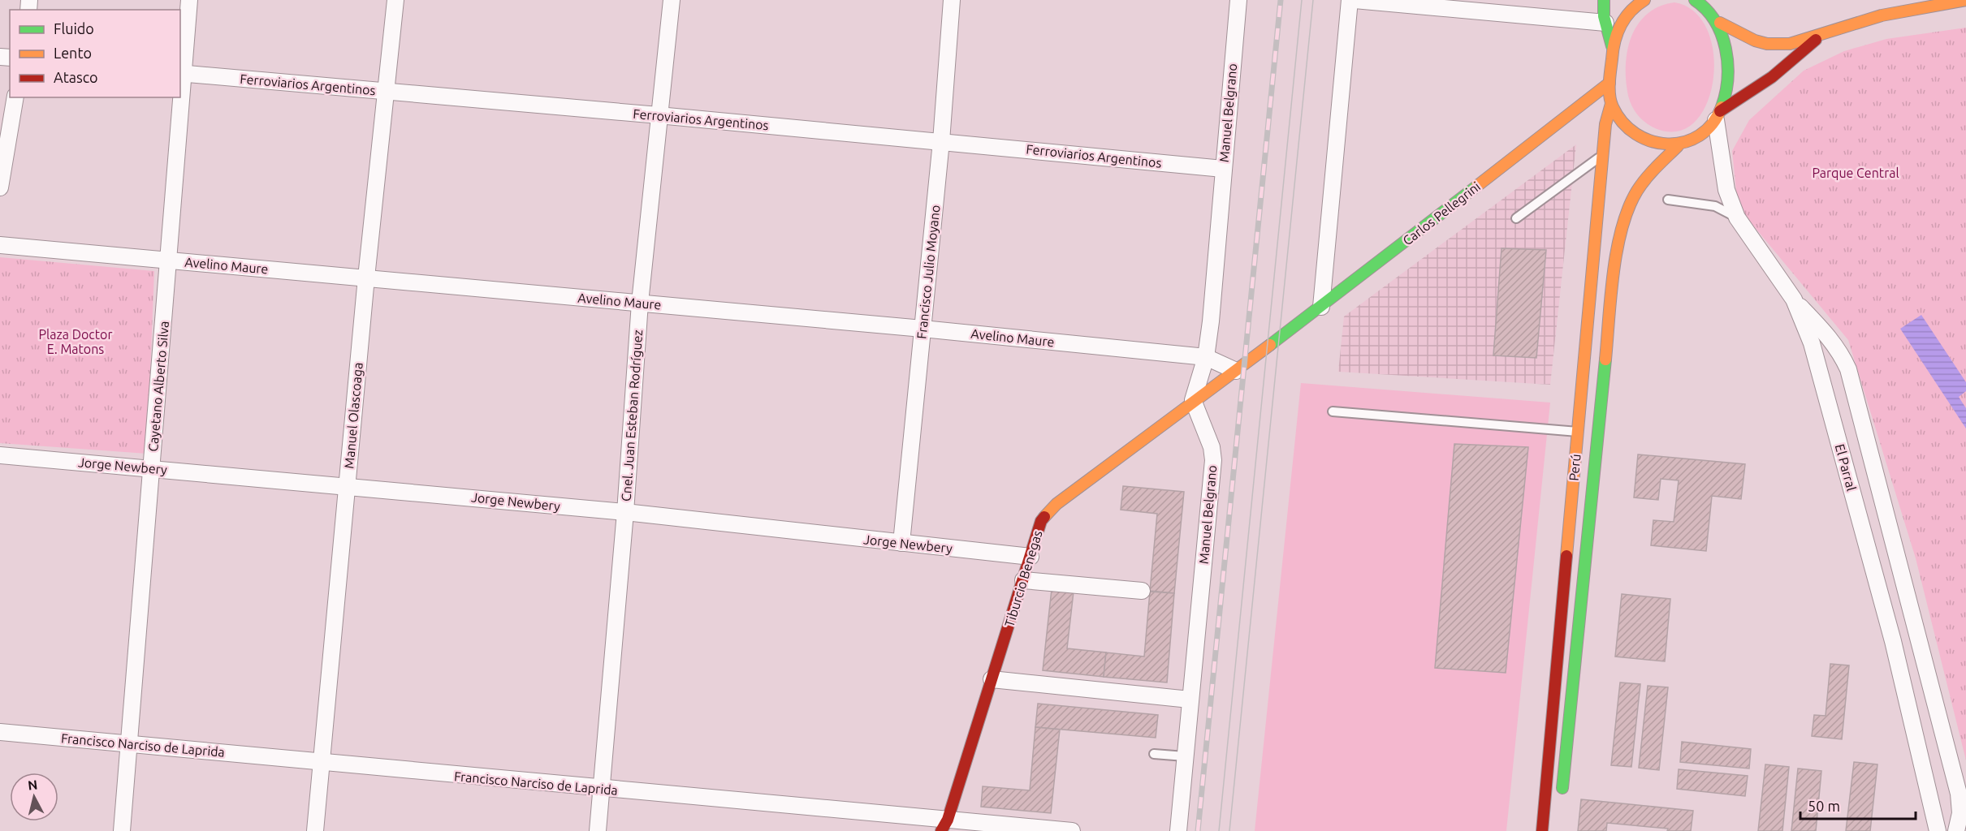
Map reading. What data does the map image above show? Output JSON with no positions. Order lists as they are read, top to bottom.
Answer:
{
  "streets": {
    "main road": ["Carlos Pellegrini", "Perú", "Tiburcio Benegas"],
    "street": [
      "Ferroviarios Argentinos",
      "Manuel Belgrano",
      "Avelino Maure",
      "Francisco Julio Moyano",
      "Cayetano Alberto Silva",
      "Manuel Olascoaga",
      "Cnel. Juan Esteban Rodríguez",
      "Jorge Newbery",
      "El Parral",
      "Francisco Narciso de Laprida"
    ]
  },
  "crossings": [
    ["Ferroviarios Argentinos", "Manuel Belgrano"],
    ["Ferroviarios Argentinos", "Francisco Julio Moyano"],
    ["Ferroviarios Argentinos", "Cayetano Alberto Silva"],
    ["Ferroviarios Argentinos", "Manuel Olascoaga"],
    ["Ferroviarios Argentinos", "Cnel. Juan Esteban Rodríguez"],
    ["Manuel Belgrano", "Avelino Maure"],
    ["Manuel Belgrano", "Tiburcio Benegas"],
    ["Carlos Pellegrini", "Tiburcio Benegas"],
    ["Avelino Maure", "Francisco Julio Moyano"],
    ["Avelino Maure", "Cayetano Alberto Silva"],
    ["Avelino Maure", "Manuel Olascoaga"],
    ["Avelino Maure", "Cnel. Juan Esteban Rodríguez"],
    ["Avelino Maure", "Tiburcio Benegas"],
    ["Francisco Julio Moyano", "Jorge Newbery"],
    ["Cayetano Alberto Silva", "Jorge Newbery"],
    ["Cayetano Alberto Silva", "Francisco Narciso de Laprida"],
    ["Manuel Olascoaga", "Jorge Newbery"],
    ["Manuel Olascoaga", "Francisco Narciso de Laprida"],
    ["Cnel. Juan Esteban Rodríguez", "Jorge Newbery"],
    ["Cnel. Juan Esteban Rodríguez", "Francisco Narciso de Laprida"],
    ["Jorge Newbery", "Tiburcio Benegas"],
    ["Tiburcio Benegas", "Francisco Narciso de Laprida"]
  ],
  "parks": ["Parque Central", "Plaza Doctor E. Matons"],
  "legend": ["Fluido", "Lento", "Atasco"],
  "scale_bar": "50 m",
  "north": "top"
}
